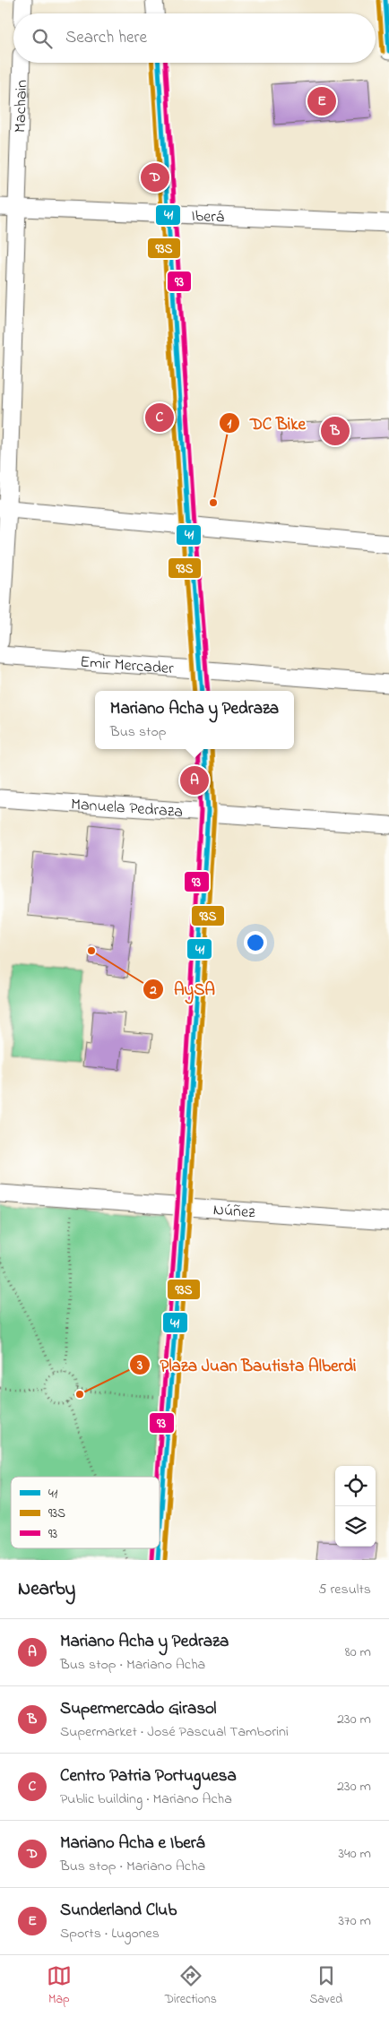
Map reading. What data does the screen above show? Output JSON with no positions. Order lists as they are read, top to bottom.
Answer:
{
  "streets": {
    "street": [
      "Machain",
      "Iberá",
      "Emir Mercader",
      "Manuela Pedraza",
      "Núñez"
    ]
  },
  "crossings": [
    ["Machain", "Iberá"]
  ],
  "places": ["DC Bike", "AySA", "Plaza Juan Bautista Alberdi"],
  "lines": ["transit line 41", "transit line 93S", "transit line 93"],
  "legend": ["41", "93S", "93"],
  "page": {
    "search": "Search here",
    "pins": [
      "E",
      "D",
      "C",
      "B",
      "A"
    ],
    "popup": ["Mariano Acha y Pedraza", "Bus stop"],
    "heading": ["Nearby", "5 results"],
    "list": [
      {
        "mark": "A",
        "name": "Mariano Acha y Pedraza",
        "note": "Bus stop · Mariano Acha",
        "value": "80 m"
      },
      {
        "mark": "B",
        "name": "Supermercado Girasol",
        "note": "Supermarket · José Pascual Tamborini",
        "value": "230 m"
      },
      {
        "mark": "C",
        "name": "Centro Patria Portuguesa",
        "note": "Public building · Mariano Acha",
        "value": "230 m"
      },
      {
        "mark": "D",
        "name": "Mariano Acha e Iberá",
        "note": "Bus stop · Mariano Acha",
        "value": "340 m"
      },
      {
        "mark": "E",
        "name": "Sunderland Club",
        "note": "Sports · Lugones",
        "value": "370 m"
      }
    ],
    "nav": ["Map", "Directions", "Saved"]
  }
}
